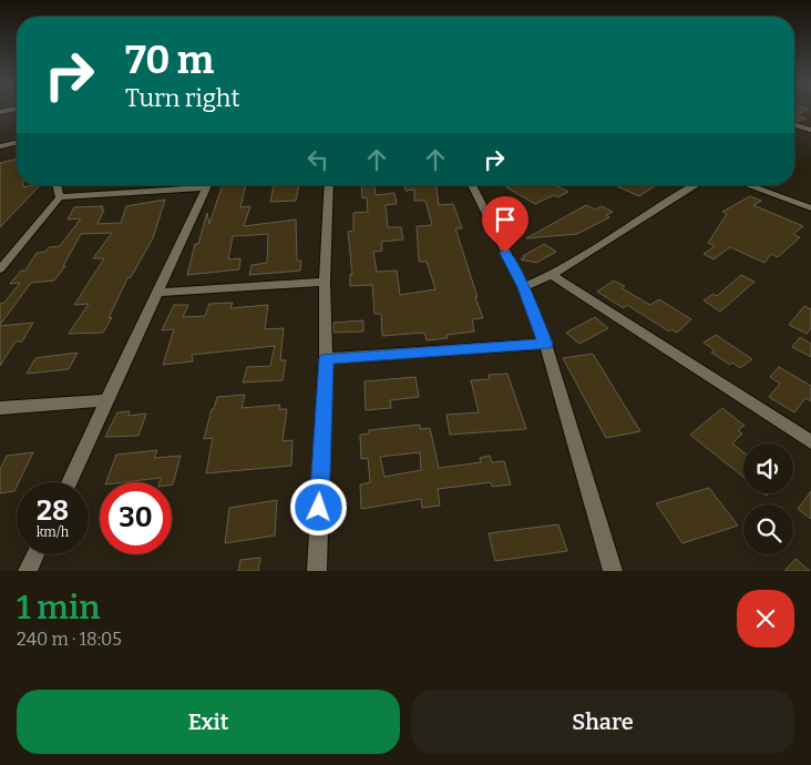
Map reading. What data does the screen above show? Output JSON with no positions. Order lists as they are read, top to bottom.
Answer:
{
  "page": {
    "turn": ["70 m", "Turn right"],
    "speed": "28 km/h",
    "limit": "30",
    "heading": ["1 min", "240 m · 18:05"],
    "buttons": ["Exit", "Share"]
  }
}
